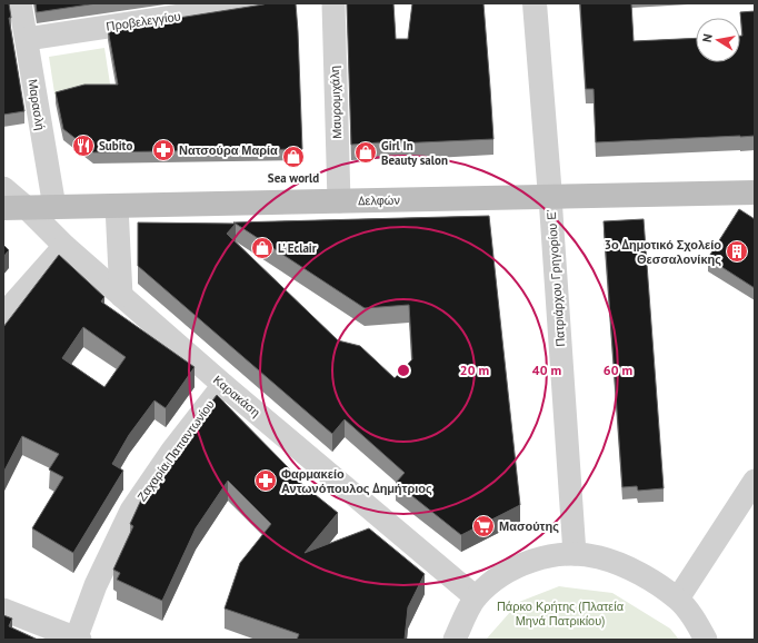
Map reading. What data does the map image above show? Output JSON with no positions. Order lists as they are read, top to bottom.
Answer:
{
  "streets": {
    "main road": ["Δελφών"],
    "street": [
      "Προβελεγγίου",
      "Μαυρομιχάλη",
      "Μαρασλή",
      "Πατριάρχου Γρηγορίου Ε'",
      "Καρακάση",
      "Ζαχαρία Παπαντωνίου"
    ]
  },
  "crossings": [
    ["Προβελεγγίου", "Μαρασλή"],
    ["Μαυρομιχάλη", "Δελφών"],
    ["Μαρασλή", "Δελφών"],
    ["Δελφών", "Πατριάρχου Γρηγορίου Ε'"],
    ["Δελφών", "Καρακάση"],
    ["Καρακάση", "Ζαχαρία Παπαντωνίου"]
  ],
  "parks": ["Πάρκο Κρήτης (Πλατεία Μηνά Πατρικίου)"],
  "places": {
    "restaurant": ["Subito"],
    "pharmacy": ["Νατσούρα Μαρία", "Φαρμακείο Αντωνόπουλος Δημήτριος"],
    "shop": ["Girl In Beauty salon", "Sea world", "L' Eclair"],
    "building": ["3ο Δημοτικό Σχολείο Θεσσαλονίκης"],
    "supermarket": ["Μασούτης"]
  },
  "north": "left",
  "rings": ["20 m", "40 m", "60 m"]
}
